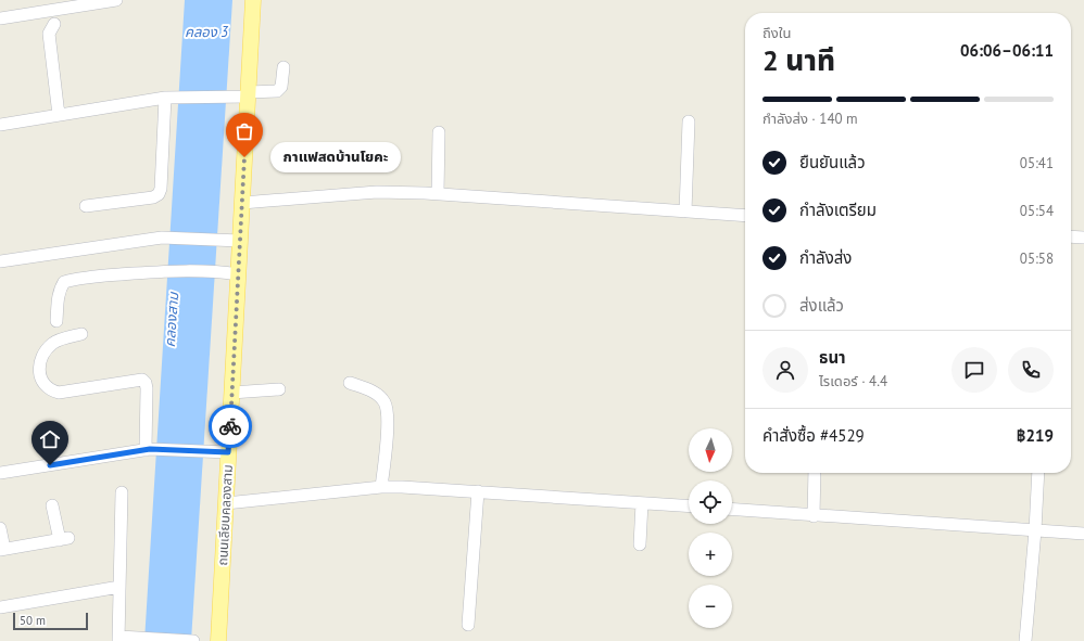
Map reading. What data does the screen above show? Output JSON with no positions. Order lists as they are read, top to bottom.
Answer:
{
  "streets": {
    "main road": ["ถนนเลียบคลองสาม"]
  },
  "water": ["คลอง 3", "คลองสาม"],
  "places": ["กาแฟสดบ้านโยคะ"],
  "scale_bar": "50 m",
  "north": "bottom",
  "page": {
    "heading": ["2 นาที", "ถึงใน", "06:06–06:11"],
    "panel": [
      "ธนา",
      "ไรเดอร์ · 4.4",
      "คำสั่งซื้อ #4529",
      "฿219"
    ],
    "bar": "กำลังส่ง · 140 m",
    "list": [
      ["ยืนยันแล้ว", "05:41"],
      ["กำลังเตรียม", "05:54"],
      ["กำลังส่ง", "05:58"],
      "ส่งแล้ว"
    ],
    "bubble": "กาแฟสดบ้านโยคะ",
    "map_buttons": ["+", "−"],
    "scale": "50 m"
  }
}
